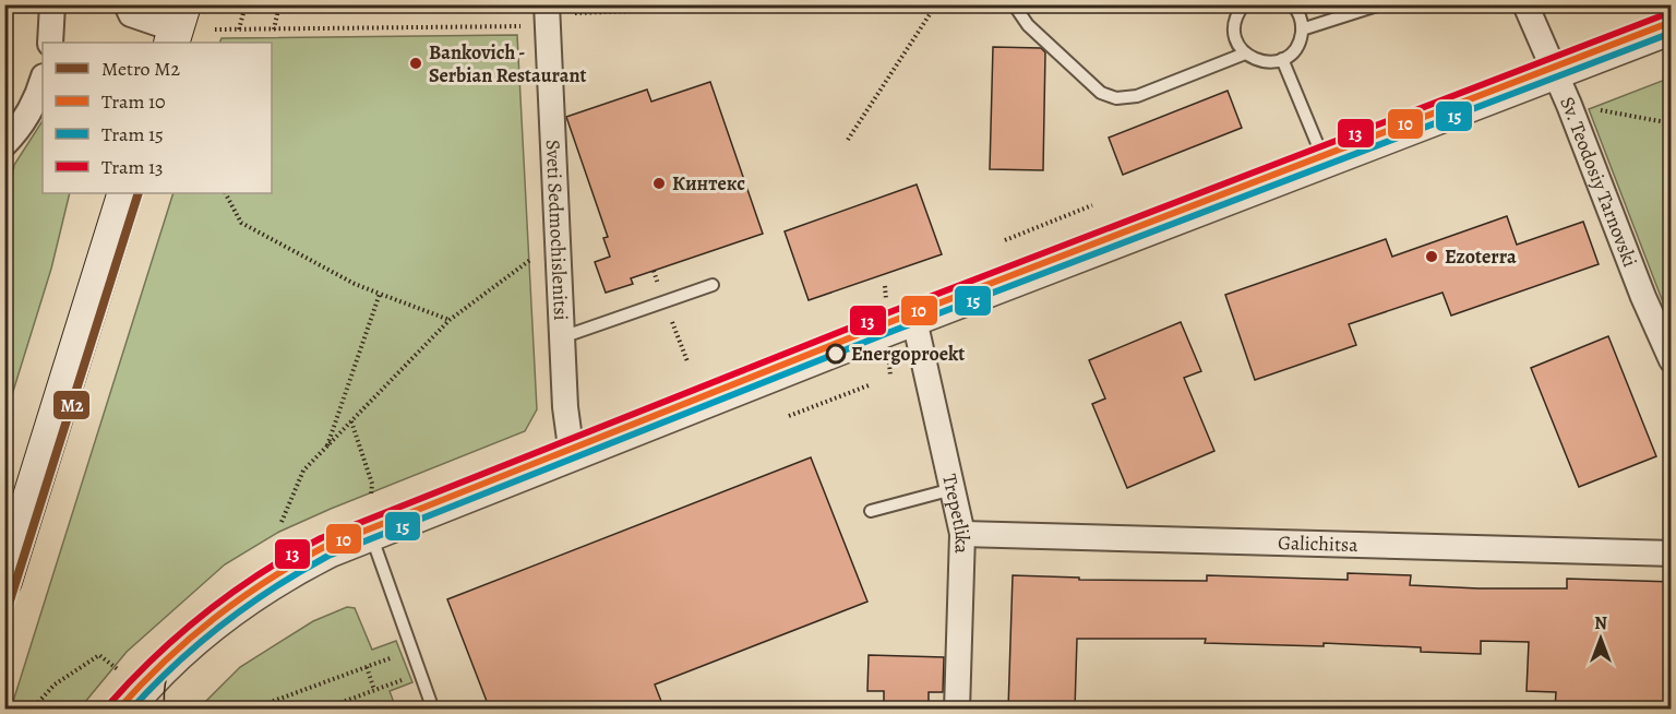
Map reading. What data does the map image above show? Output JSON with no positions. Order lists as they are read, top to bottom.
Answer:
{
  "streets": {
    "street": [
      "Sv. Teodosiy Tarnovski",
      "Sveti Sedmochislenitsi",
      "Trepetlika",
      "Galichitsa"
    ]
  },
  "crossings": [
    ["Trepetlika", "Galichitsa"]
  ],
  "places": [
    "Bankovich - Serbian Restaurant",
    "Кинтекс",
    "Ezoterra",
    "Energoproekt"
  ],
  "lines": [
    "tram line 13",
    "tram line 10",
    "tram line 15",
    "metro line M2"
  ],
  "legend": [
    "Metro M2",
    "Tram 10",
    "Tram 15",
    "Tram 13"
  ],
  "north": "top"
}
